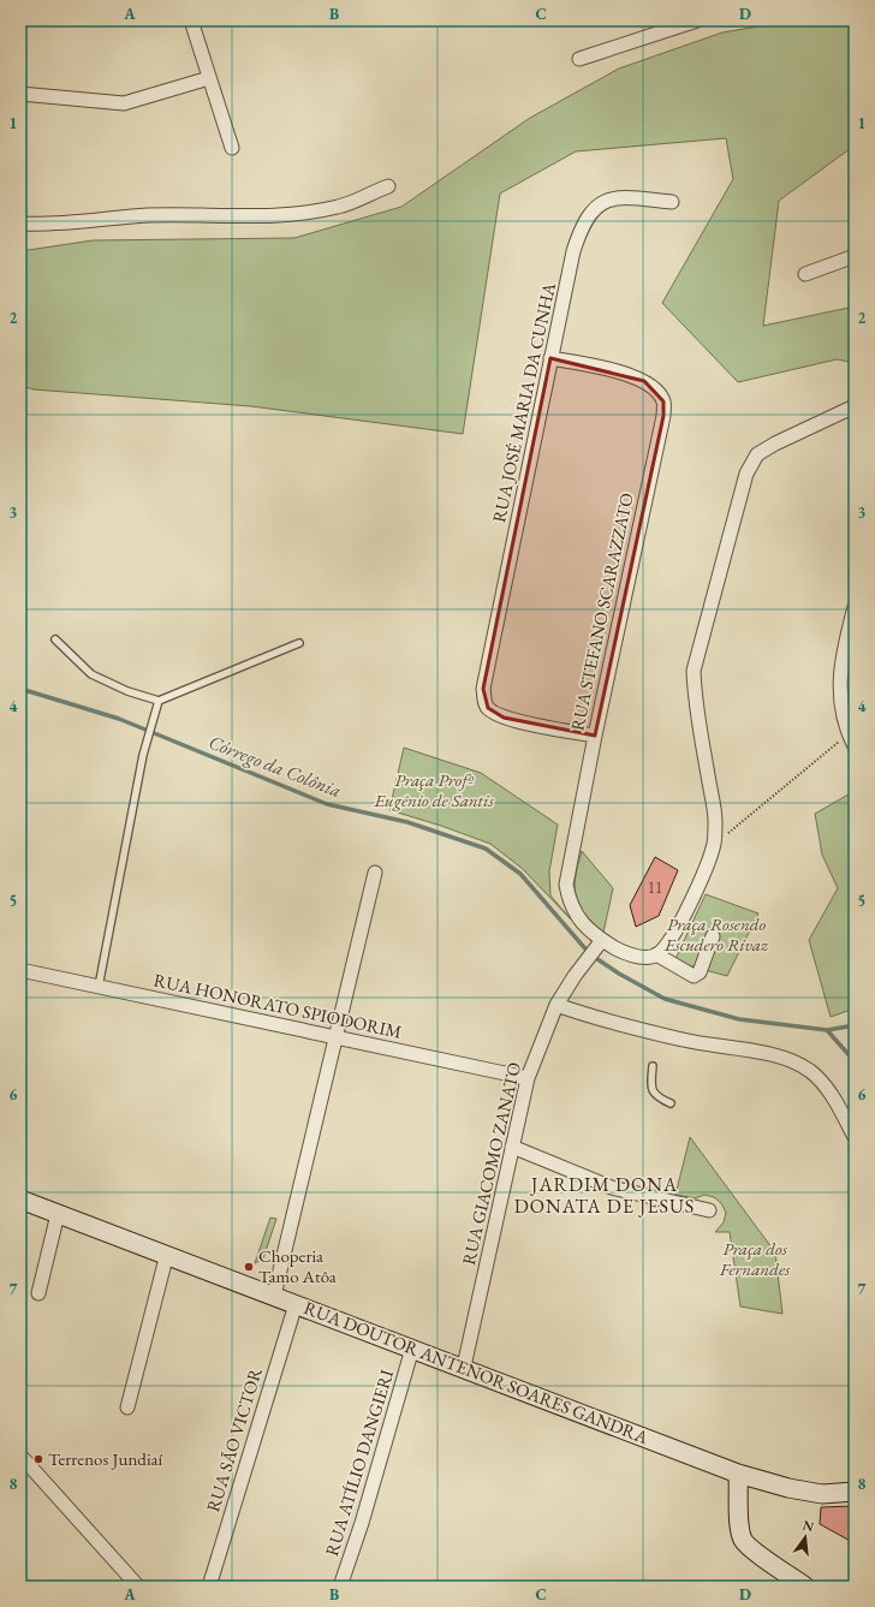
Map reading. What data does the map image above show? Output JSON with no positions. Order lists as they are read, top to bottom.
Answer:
{
  "streets": {
    "main road": ["RUA DOUTOR ANTENOR SOARES GANDRA"],
    "street": [
      "RUA JOSÉ MARIA DA CUNHA",
      "RUA STEFANO SCARAZZATO",
      "RUA HONORATO SPIODORIM",
      "RUA GIACOMO ZANATO",
      "RUA SÃO VICTOR",
      "RUA ATÍLIO DANGIERI"
    ]
  },
  "crossings": [
    ["RUA JOSÉ MARIA DA CUNHA", "RUA STEFANO SCARAZZATO"],
    ["RUA STEFANO SCARAZZATO", "RUA GIACOMO ZANATO"],
    ["RUA HONORATO SPIODORIM", "RUA GIACOMO ZANATO"],
    ["RUA GIACOMO ZANATO", "RUA DOUTOR ANTENOR SOARES GANDRA"],
    ["RUA DOUTOR ANTENOR SOARES GANDRA", "RUA SÃO VICTOR"],
    ["RUA DOUTOR ANTENOR SOARES GANDRA", "RUA ATÍLIO DANGIERI"]
  ],
  "districts": ["JARDIM DONA DONATA DE JESUS"],
  "water": ["Córrego da Colônia"],
  "parks": ["Praça Profº Eugênio de Santis", "Praça Rosendo Escudero Rivaz", "Praça dos Fernandes"],
  "places": ["Choperia Tamo Atôa", "Terrenos Jundiaí"],
  "house_numbers": ["11"],
  "north": "top",
  "grid": {
    "columns": [
      "A",
      "B",
      "C",
      "D"
    ],
    "rows": [
      "1",
      "2",
      "3",
      "4",
      "5",
      "6",
      "7",
      "8"
    ]
  }
}
